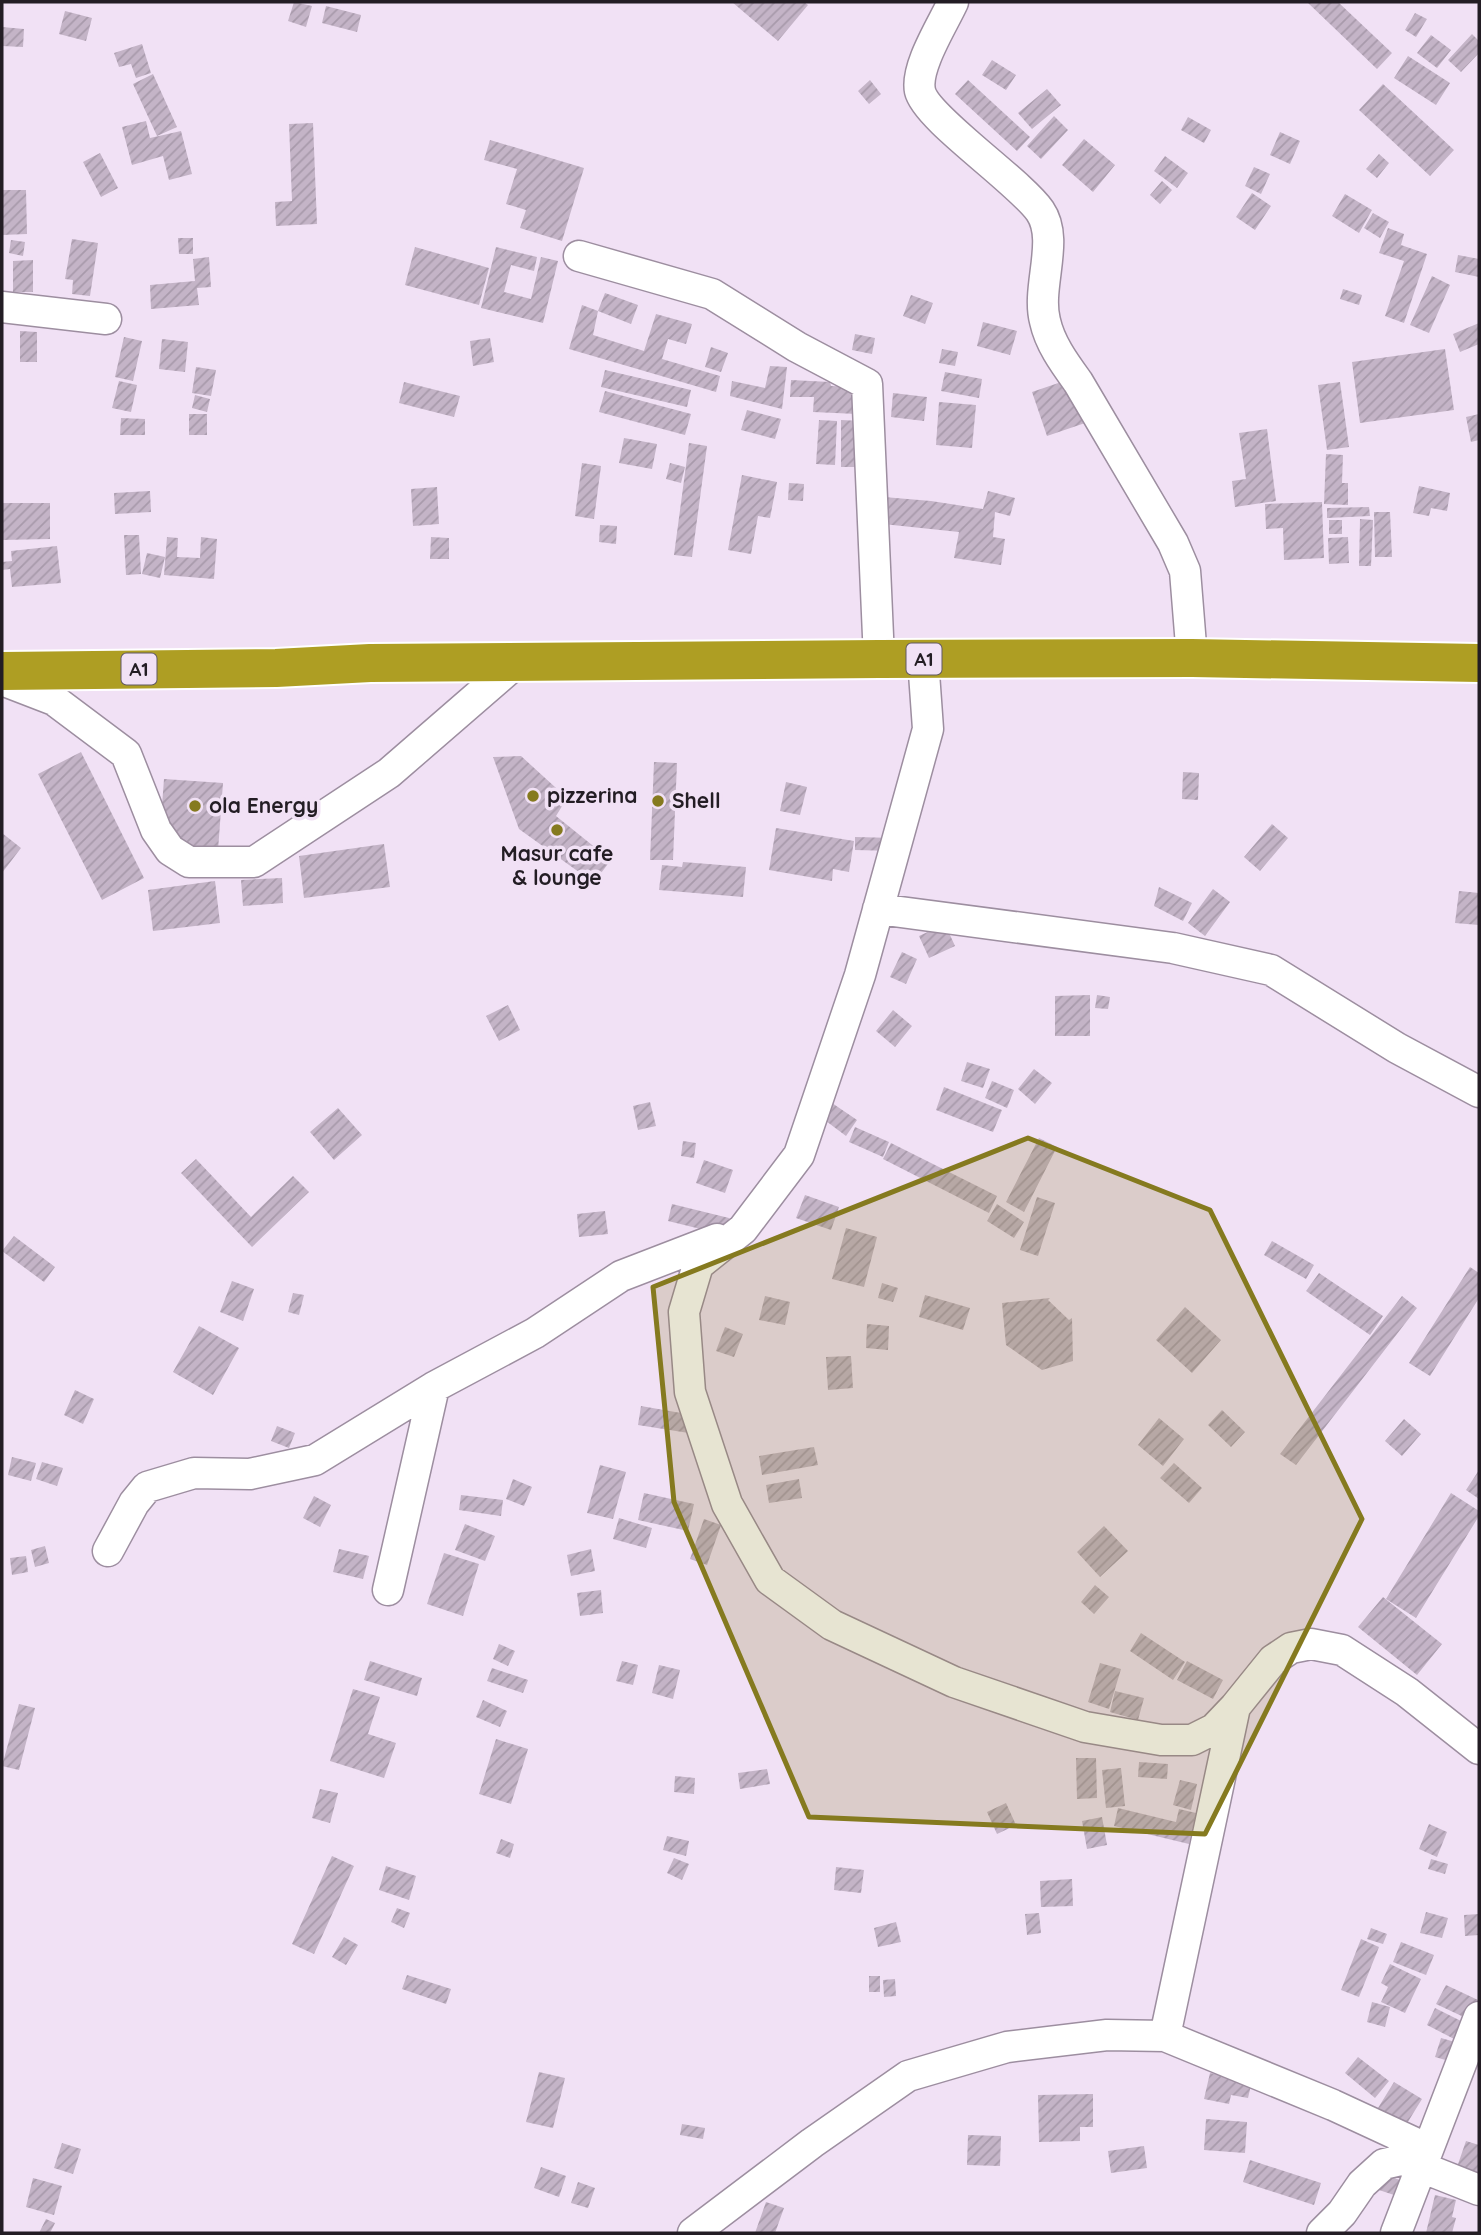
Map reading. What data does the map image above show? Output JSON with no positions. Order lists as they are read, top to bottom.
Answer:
{
  "streets": {
    "highway": ["A1"]
  },
  "places": [
    "pizzerina",
    "Shell",
    "ola Energy",
    "Masur cafe & lounge"
  ]
}
